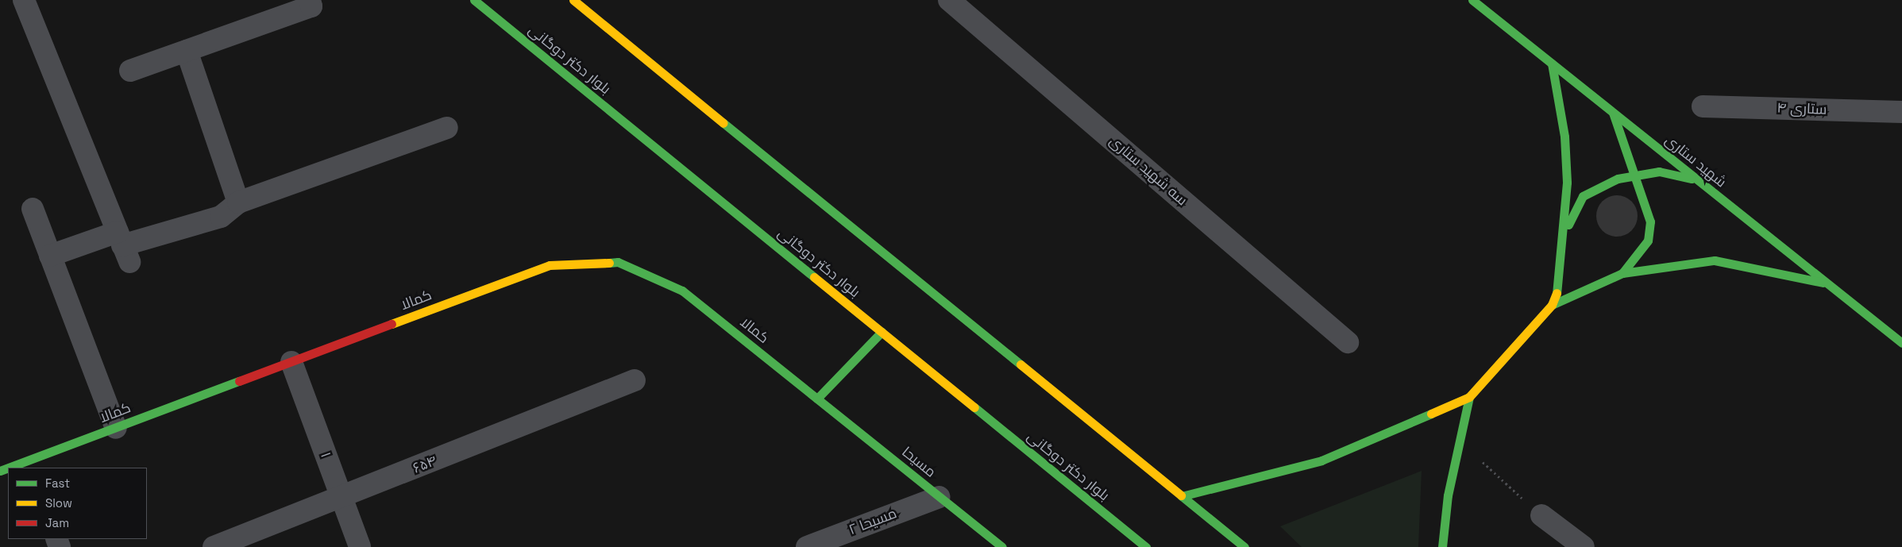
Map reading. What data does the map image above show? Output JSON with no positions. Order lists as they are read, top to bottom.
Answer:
{
  "streets": {
    "street": [
      "بلوار دکتر دوگانی",
      "ستاری ۴",
      "شهید ستاری",
      "سه شهید ستاری",
      "کمالا",
      "۱",
      "مسیحا",
      "۶۵۴",
      "مسيحا ۲"
    ]
  },
  "crossings": [
    ["کمالا", "۱"],
    ["کمالا", "مسیحا"],
    ["۱", "۶۵۴"],
    ["مسیحا", "مسيحا ۲"]
  ],
  "legend": ["Fast", "Slow", "Jam"]
}
